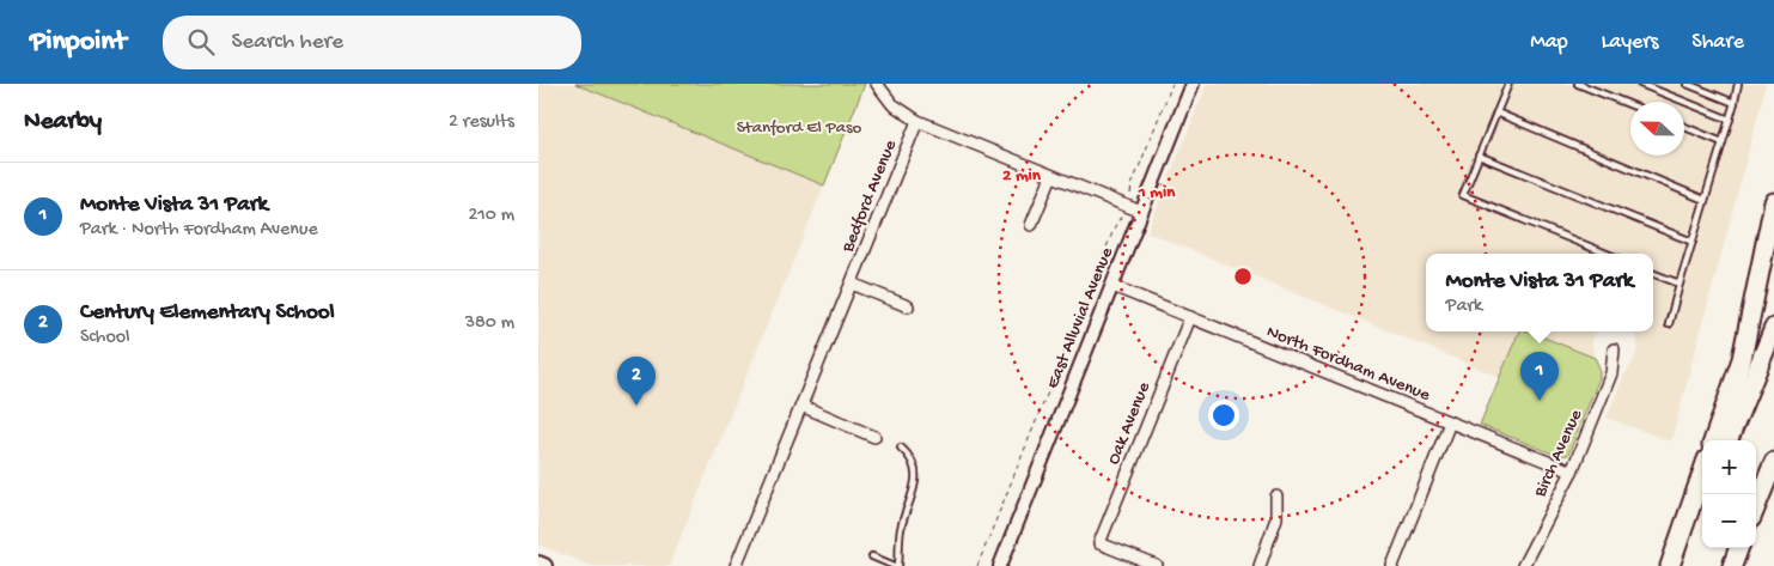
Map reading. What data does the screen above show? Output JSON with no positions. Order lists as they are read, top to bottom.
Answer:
{
  "streets": {
    "street": [
      "Bedford Avenue",
      "East Alluvial Avenue",
      "North Fordham Avenue",
      "Oak Avenue",
      "Birch Avenue"
    ]
  },
  "crossings": [
    ["East Alluvial Avenue", "North Fordham Avenue"],
    ["North Fordham Avenue", "Oak Avenue"],
    ["North Fordham Avenue", "Birch Avenue"]
  ],
  "parks": ["Stanford El Paso"],
  "north": "left",
  "page": {
    "header": "Pinpoint",
    "search": "Search here",
    "nav": ["Map", "Layers", "Share"],
    "heading": ["Nearby", "2 results"],
    "list": [
      {
        "mark": "1",
        "name": "Monte Vista 31 Park",
        "note": "Park · North Fordham Avenue",
        "value": "210 m"
      },
      {
        "mark": "2",
        "name": "Century Elementary School",
        "note": "School",
        "value": "380 m"
      }
    ],
    "popup": ["Monte Vista 31 Park", "Park"],
    "pins": ["1", "2"],
    "map_buttons": ["+", "−"]
  },
  "rings": ["2 min", "1 min"]
}
